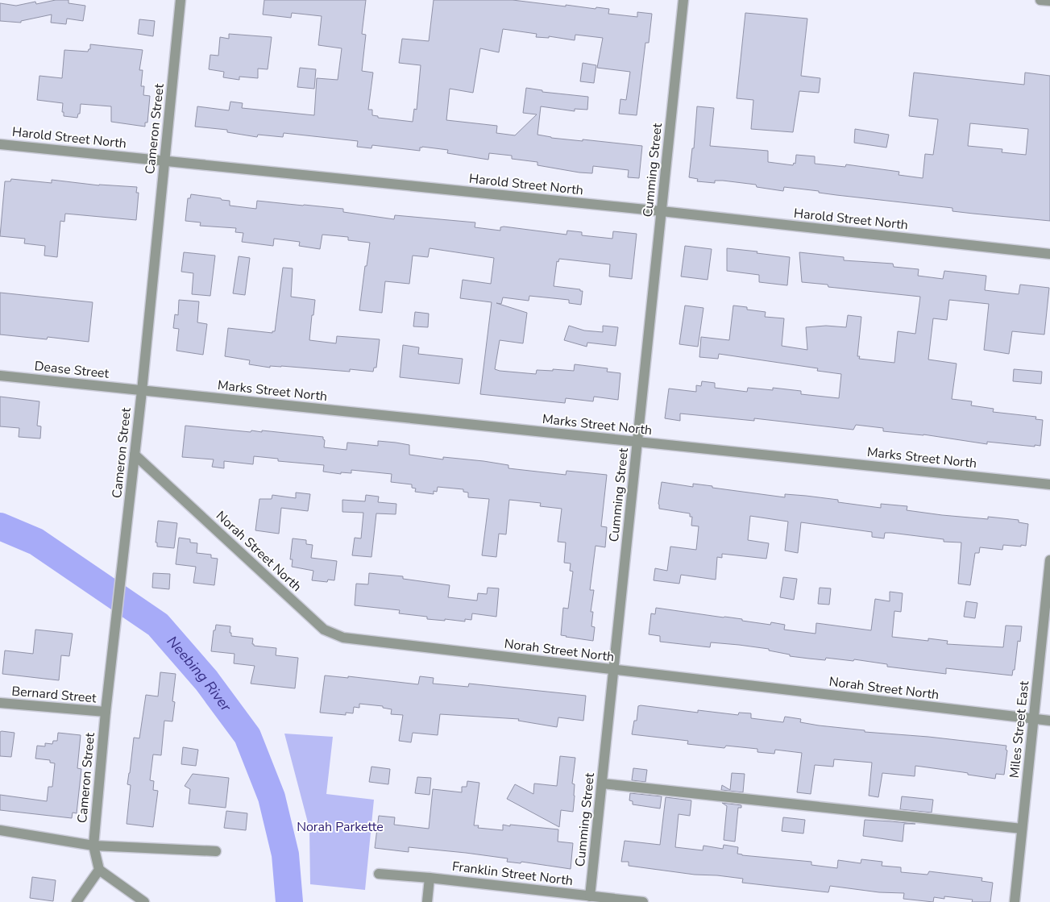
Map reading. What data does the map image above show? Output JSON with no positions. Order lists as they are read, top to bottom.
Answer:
{
  "streets": {
    "street": [
      "Cameron Street",
      "Harold Street North",
      "Cumming Street",
      "Dease Street",
      "Marks Street North",
      "Norah Street North",
      "Bernard Street",
      "Miles Street East",
      "Franklin Street North"
    ]
  },
  "crossings": [
    ["Cameron Street", "Harold Street North"],
    ["Cameron Street", "Dease Street"],
    ["Cameron Street", "Marks Street North"],
    ["Cameron Street", "Norah Street North"],
    ["Cameron Street", "Bernard Street"],
    ["Harold Street North", "Cumming Street"],
    ["Cumming Street", "Marks Street North"],
    ["Cumming Street", "Norah Street North"],
    ["Cumming Street", "Franklin Street North"],
    ["Dease Street", "Marks Street North"],
    ["Norah Street North", "Miles Street East"]
  ],
  "water": ["Neebing River"],
  "parks": ["Norah Parkette"]
}
